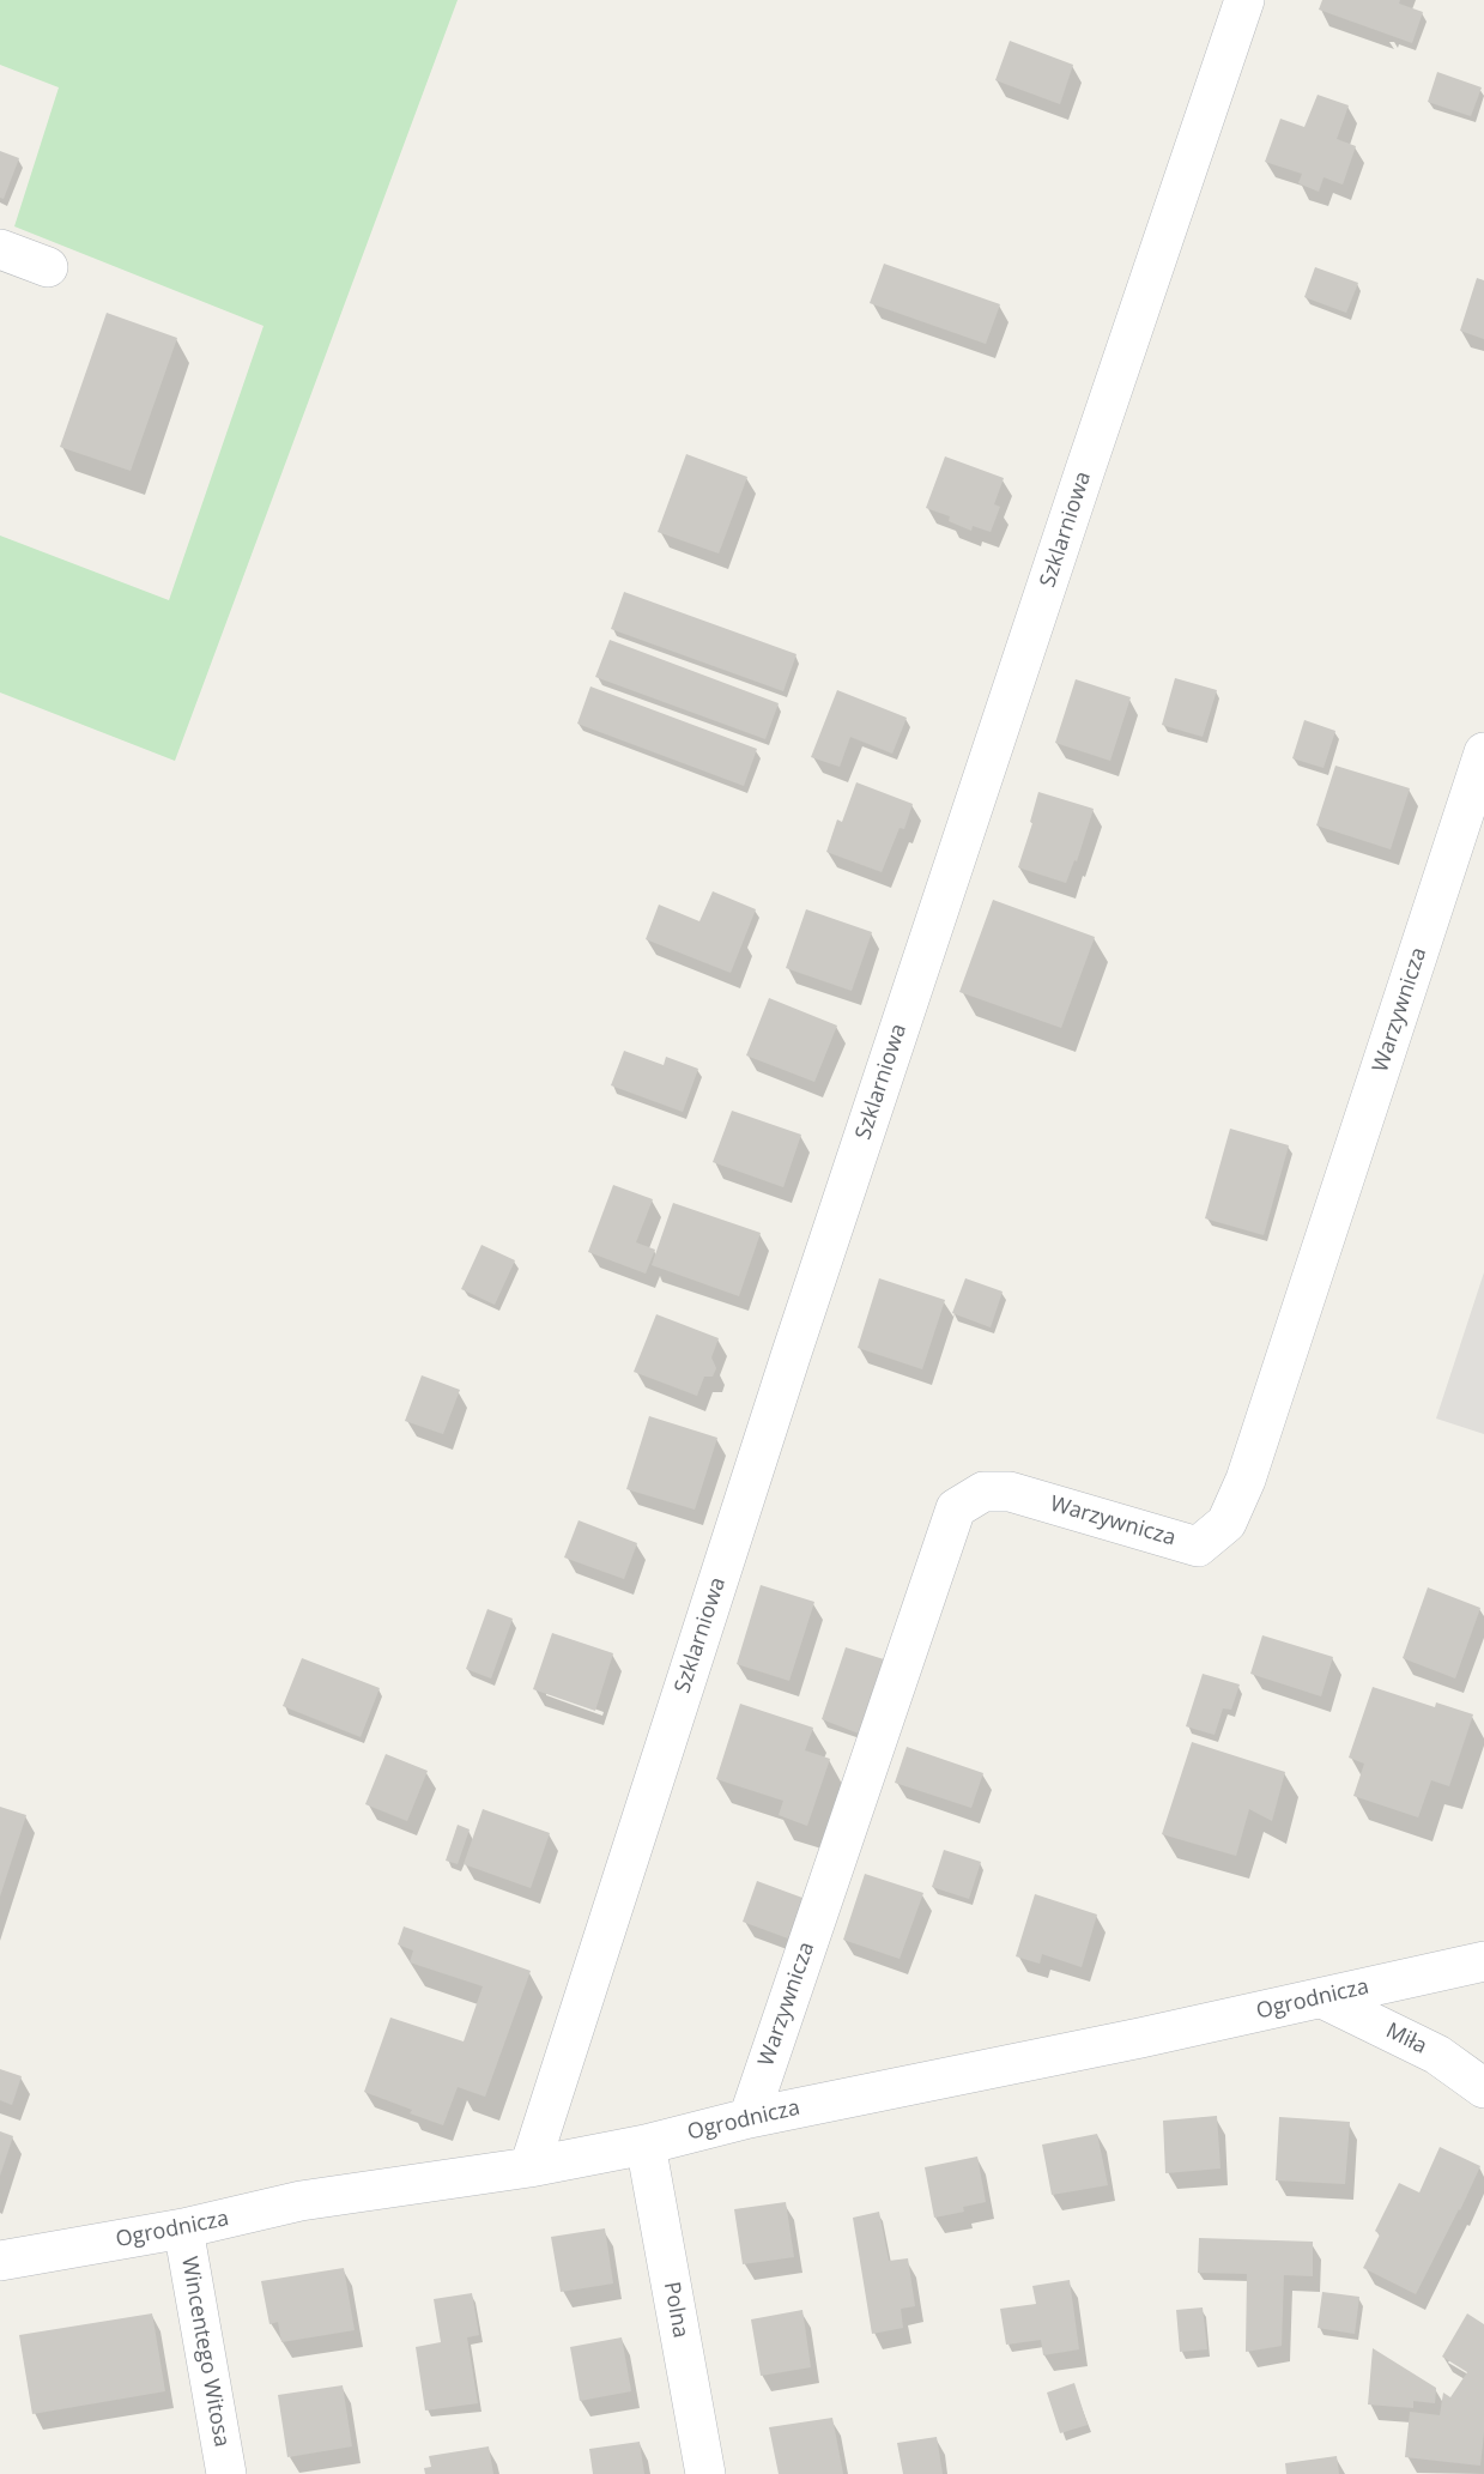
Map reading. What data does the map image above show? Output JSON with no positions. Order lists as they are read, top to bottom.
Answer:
{
  "streets": {
    "street": [
      "Szklarniowa",
      "Warzywnicza",
      "Ogrodnicza",
      "Miła",
      "Polna",
      "Wincentego Witosa"
    ]
  },
  "crossings": [
    ["Szklarniowa", "Ogrodnicza"],
    ["Warzywnicza", "Ogrodnicza"],
    ["Ogrodnicza", "Miła"],
    ["Ogrodnicza", "Polna"],
    ["Ogrodnicza", "Wincentego Witosa"]
  ]
}
